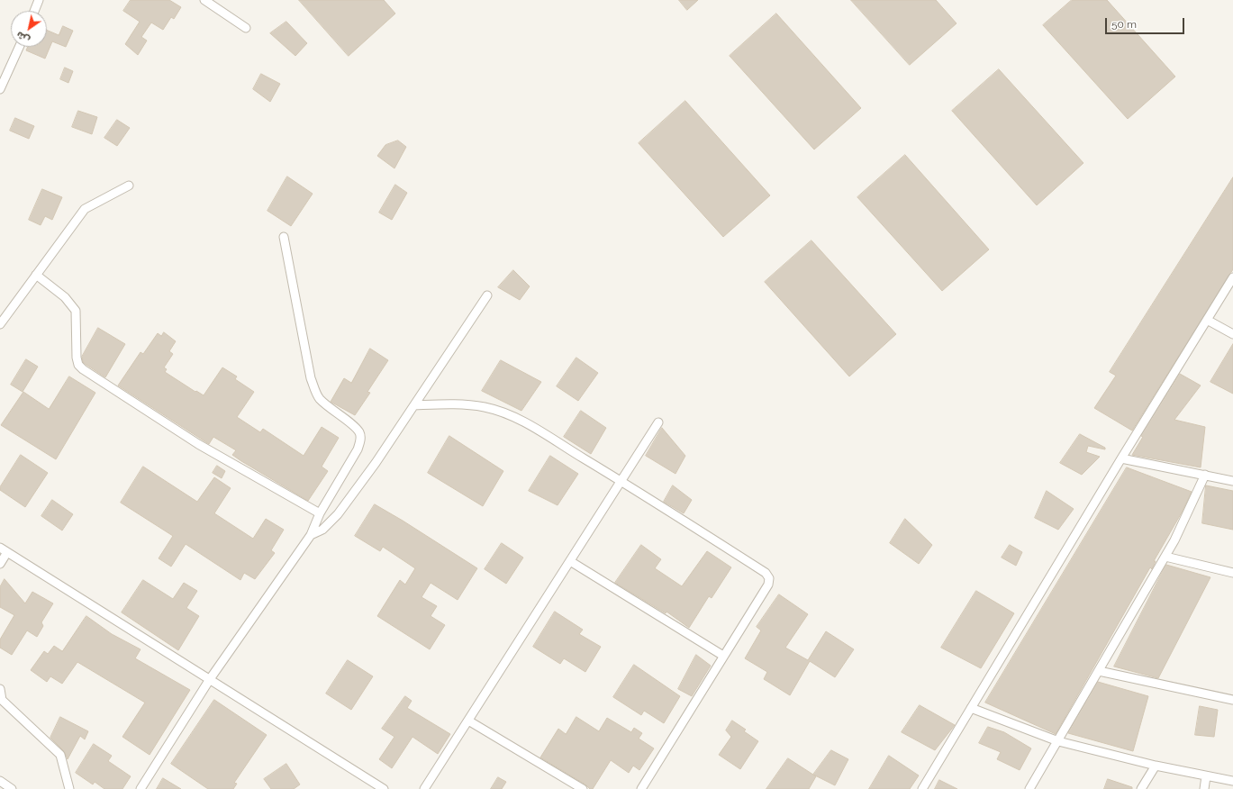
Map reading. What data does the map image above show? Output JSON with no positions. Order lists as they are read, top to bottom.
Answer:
{
  "scale_bar": "50 m",
  "north": "bottom left"
}
